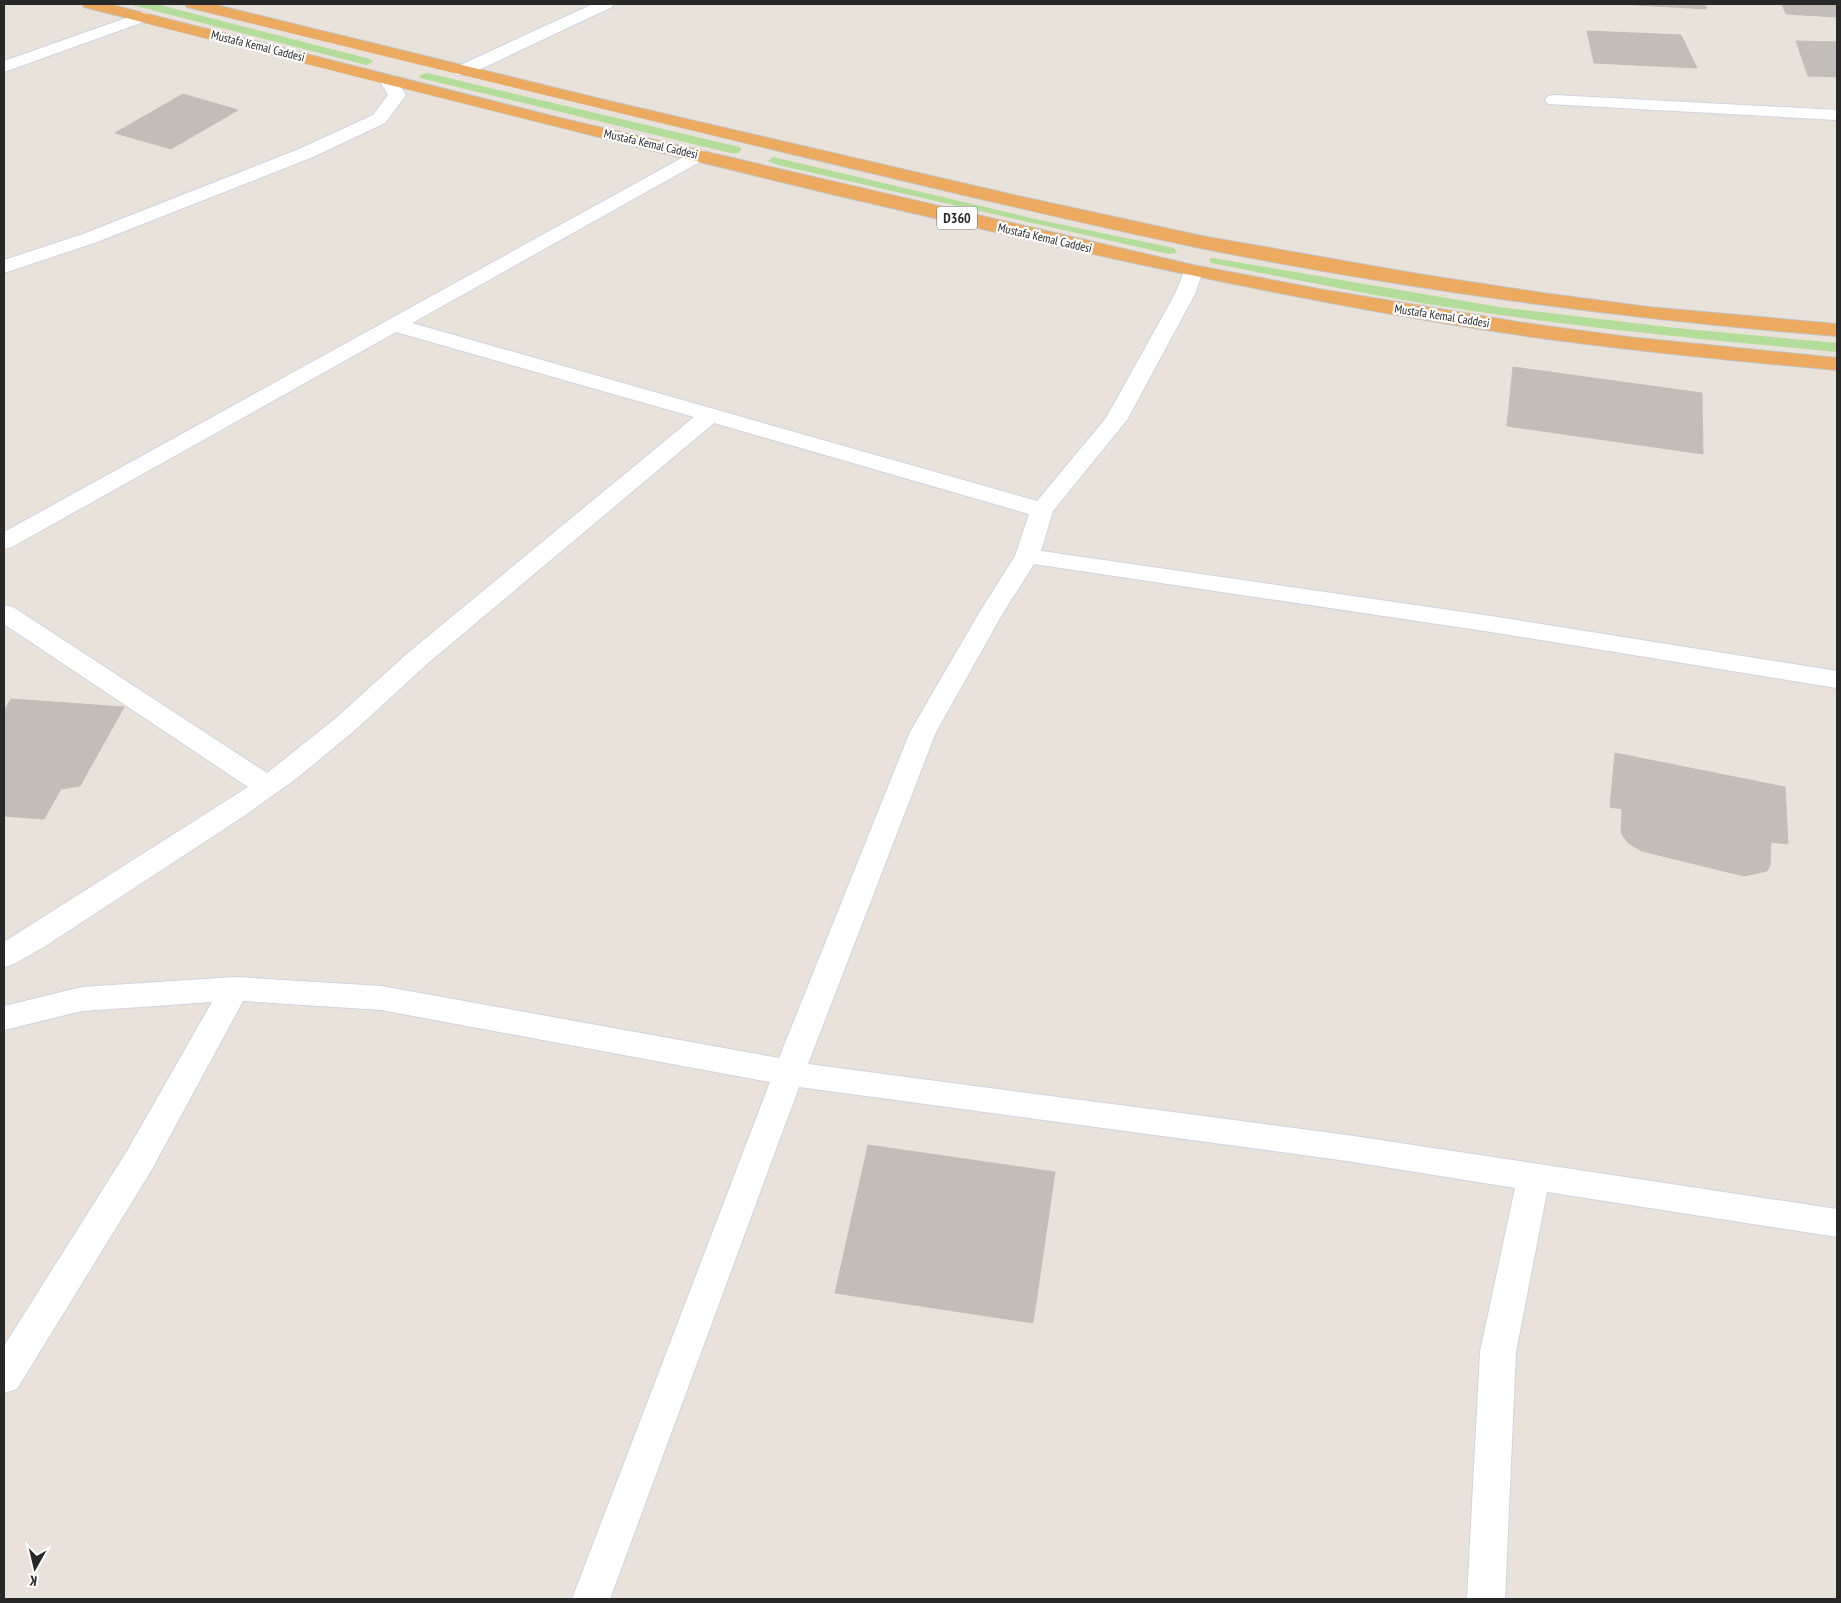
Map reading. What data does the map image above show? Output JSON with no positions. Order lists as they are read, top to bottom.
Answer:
{
  "streets": {
    "highway": ["Mustafa Kemal Caddesi", "D360"]
  },
  "north": "bottom"
}
